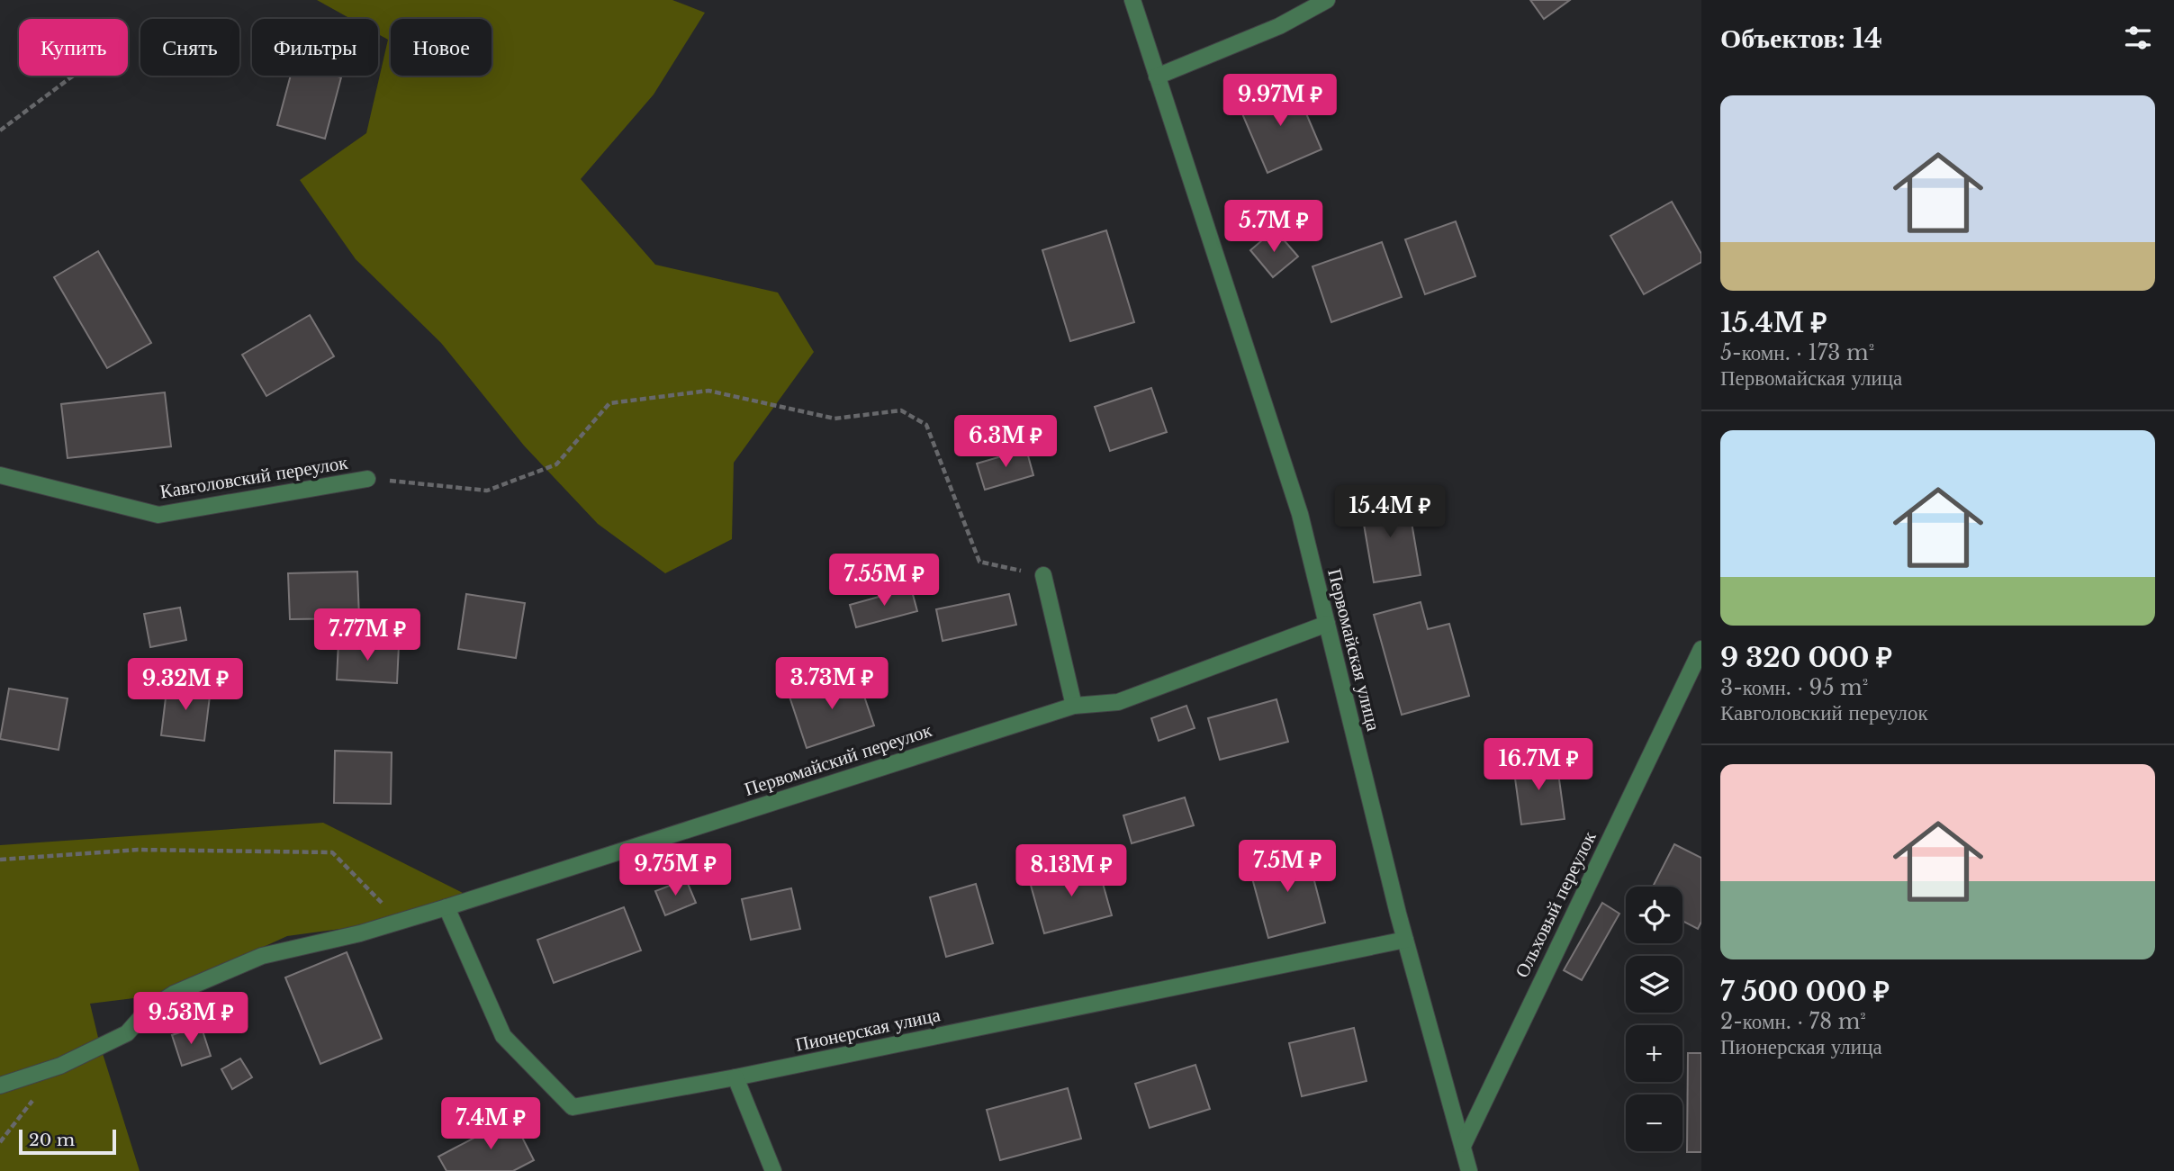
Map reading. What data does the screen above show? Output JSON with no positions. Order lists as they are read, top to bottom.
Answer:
{
  "streets": {
    "street": [
      "Кавголовский переулок",
      "Первомайская улица",
      "Первомайский переулок",
      "Ольховый переулок",
      "Пионерская улица"
    ]
  },
  "crossings": [
    ["Первомайская улица", "Первомайский переулок"],
    ["Первомайская улица", "Ольховый переулок"],
    ["Первомайская улица", "Пионерская улица"],
    ["Первомайский переулок", "Пионерская улица"]
  ],
  "scale_bar": "20 m",
  "page": {
    "heading": "Объектов: 14",
    "chip": [
      "Купить",
      "Снять",
      "Фильтры",
      "Новое"
    ],
    "price": [
      "9.97M ₽",
      "5.7M ₽",
      "6.3M ₽",
      "15.4M ₽",
      "7.55M ₽",
      "7.77M ₽",
      "3.73M ₽",
      "9.32M ₽",
      "16.7M ₽",
      "7.5M ₽",
      "9.75M ₽",
      "8.13M ₽",
      "9.53M ₽",
      "7.4M ₽"
    ],
    "list": [
      {
        "name": "15.4M ₽",
        "note": "5-комн. · 173 m² · Первомайская улица"
      },
      {
        "name": "9 320 000 ₽",
        "note": "3-комн. · 95 m² · Кавголовский переулок"
      },
      {
        "name": "7 500 000 ₽",
        "note": "2-комн. · 78 m² · Пионерская улица"
      }
    ],
    "map_buttons": ["+", "−"],
    "scale": "20 m"
  }
}
